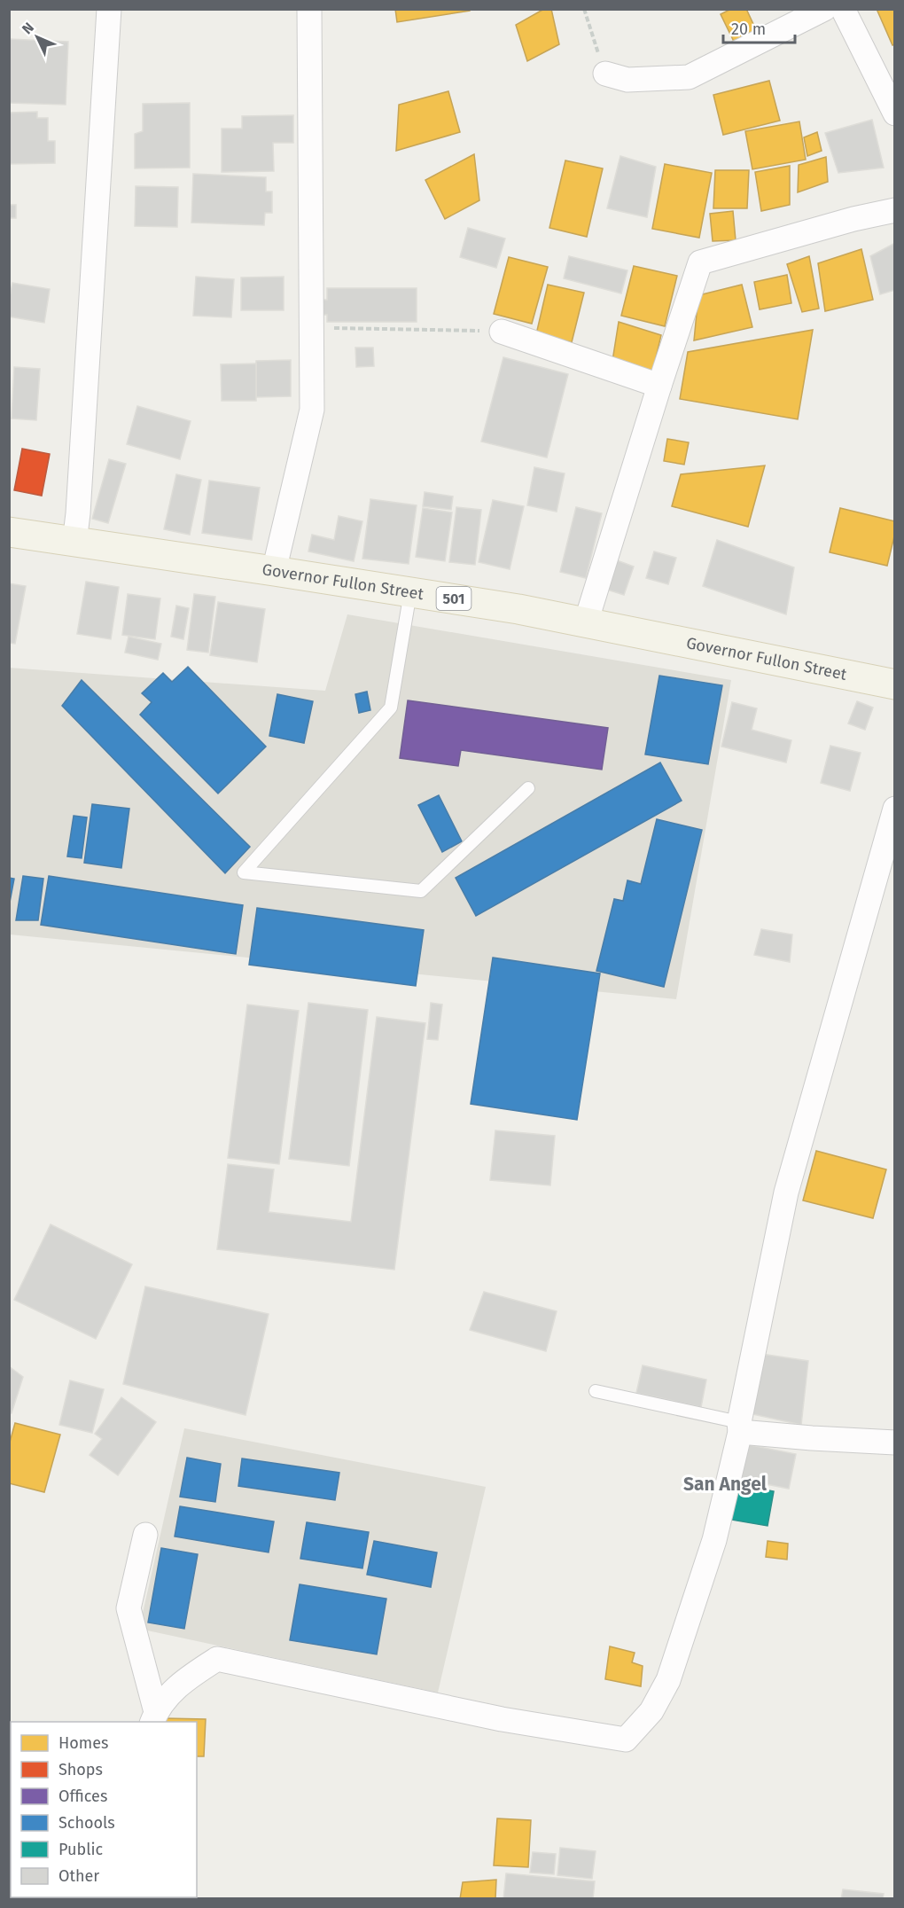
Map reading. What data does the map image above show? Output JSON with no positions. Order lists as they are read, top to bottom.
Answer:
{
  "streets": {
    "main road": ["Governor Fullon Street", "501"]
  },
  "districts": ["San Angel"],
  "legend": [
    "Homes",
    "Shops",
    "Offices",
    "Schools",
    "Public",
    "Other"
  ],
  "scale_bar": "20 m",
  "north": "top left"
}
